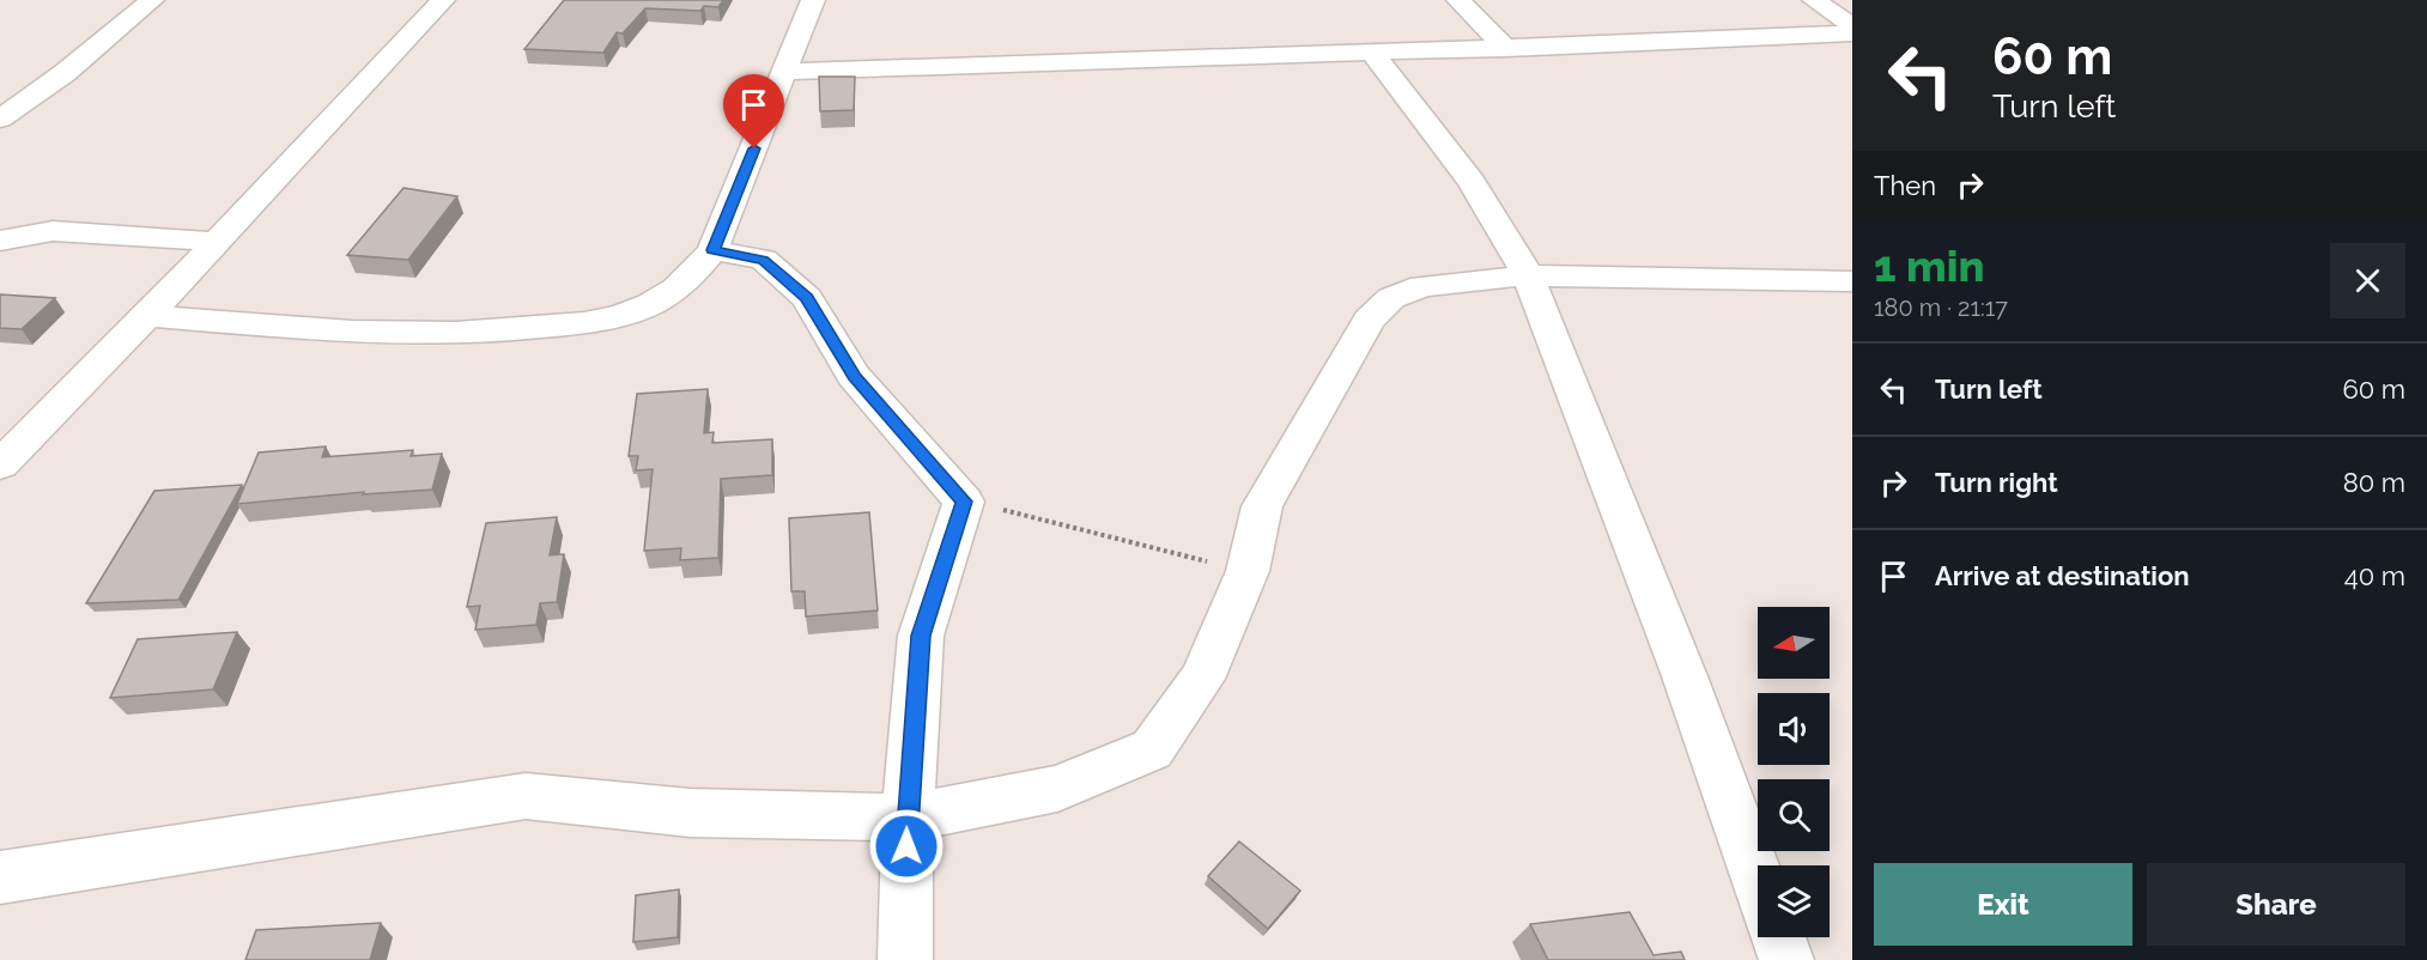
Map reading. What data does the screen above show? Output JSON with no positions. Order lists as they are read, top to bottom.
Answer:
{
  "north": "left",
  "page": {
    "turn": ["60 m", "Turn left"],
    "then": "Then",
    "heading": ["1 min", "180 m · 21:17"],
    "list": [
      {
        "name": "Turn left",
        "value": "60 m"
      },
      {
        "name": "Turn right",
        "value": "80 m"
      },
      {
        "name": "Arrive at destination",
        "value": "40 m"
      }
    ],
    "buttons": ["Exit", "Share"]
  }
}
